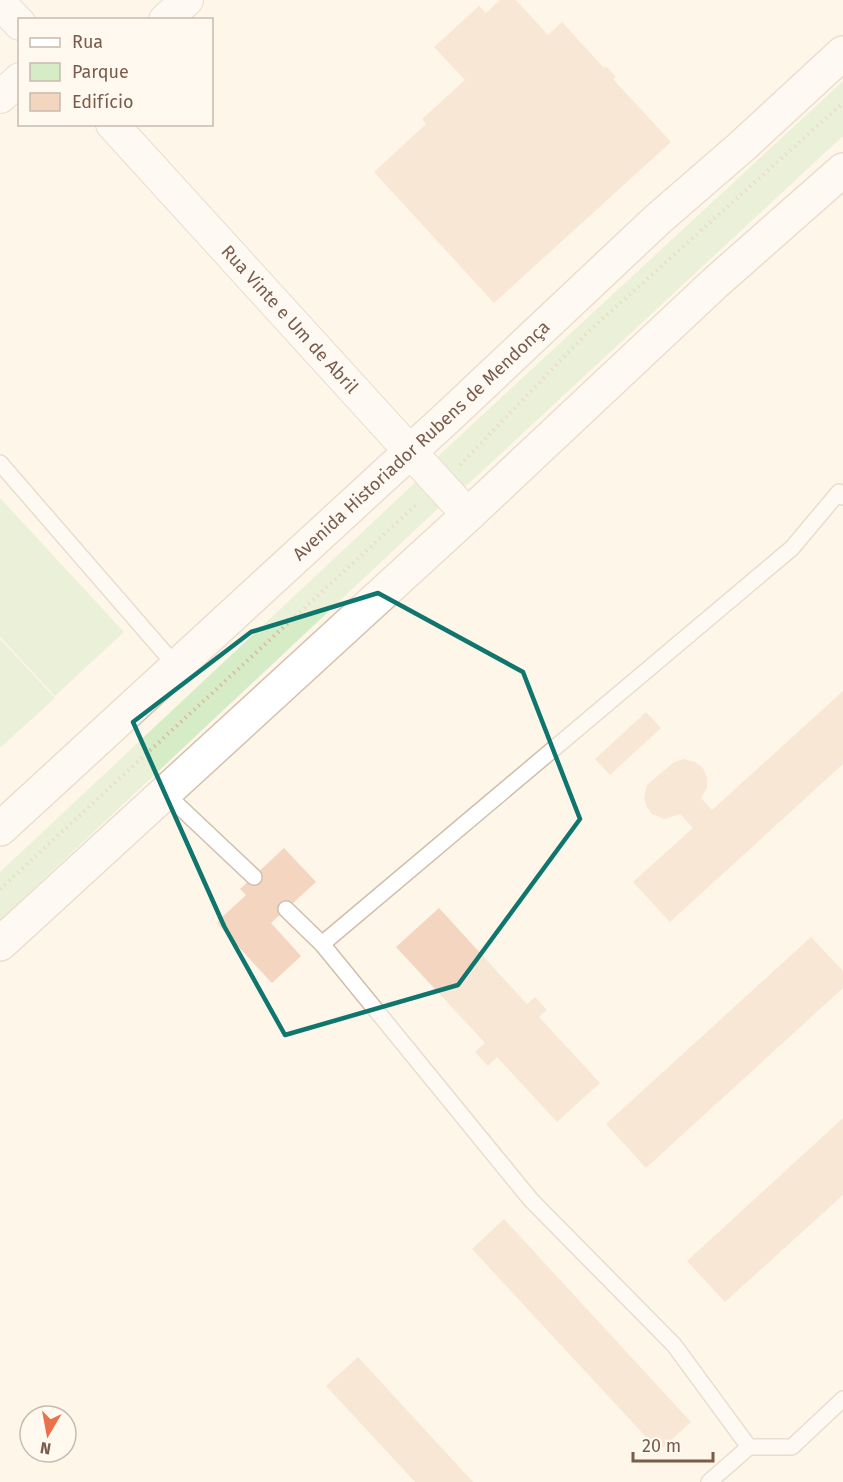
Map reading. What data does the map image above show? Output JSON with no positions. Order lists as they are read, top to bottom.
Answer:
{
  "streets": {
    "main road": ["Avenida Historiador Rubens de Mendonça"],
    "street": ["Rua Vinte e Um de Abril"]
  },
  "crossings": [
    ["Rua Vinte e Um de Abril", "Avenida Historiador Rubens de Mendonça"]
  ],
  "legend": ["Rua", "Parque", "Edifício"],
  "scale_bar": "20 m",
  "north": "bottom"
}
